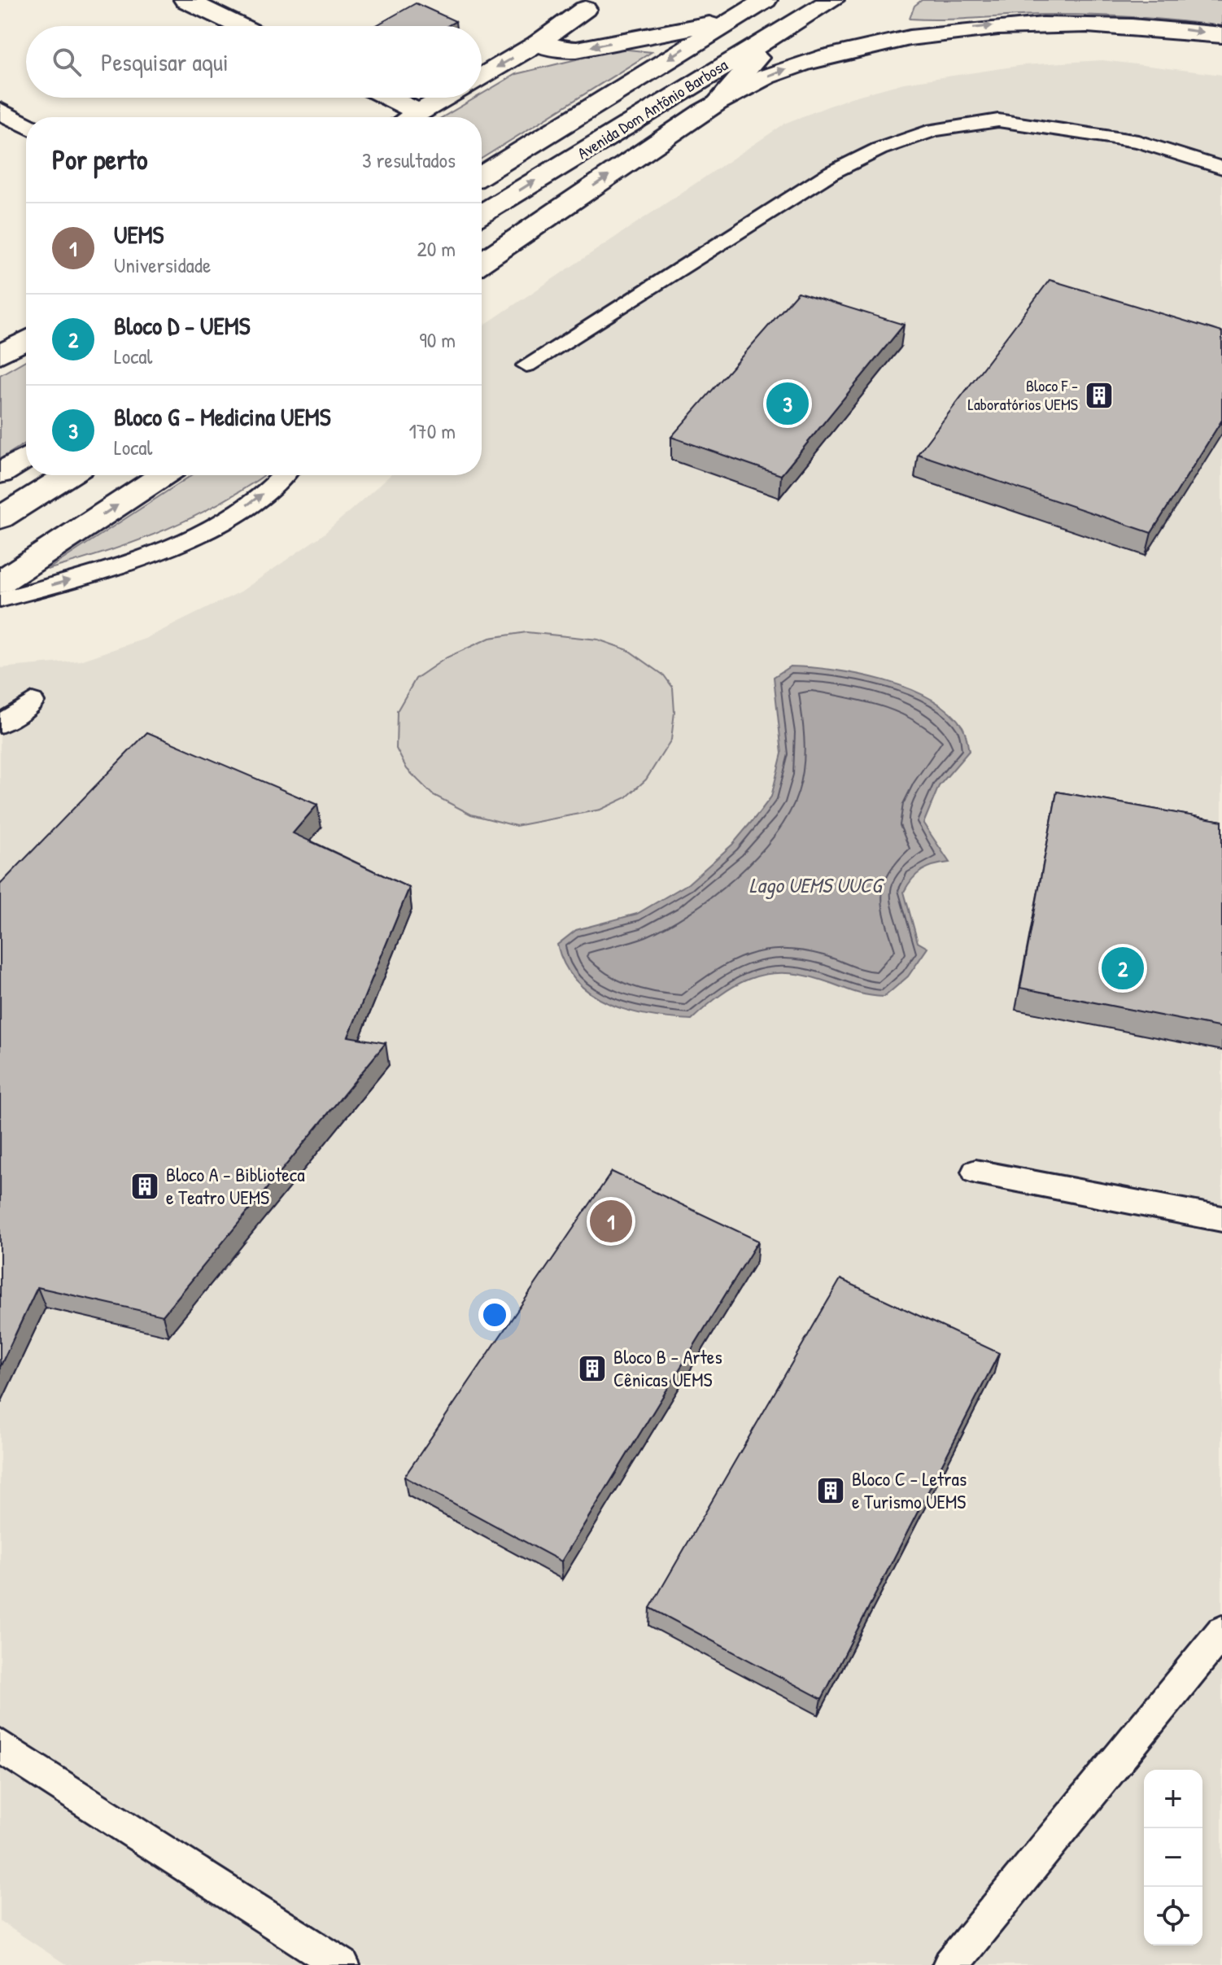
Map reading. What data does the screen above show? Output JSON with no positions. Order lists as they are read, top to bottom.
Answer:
{
  "streets": {
    "main road": ["Avenida Dom Antônio Barbosa"]
  },
  "water": ["Lago UEMS UUCG"],
  "places": {
    "building": [
      "Bloco F - Laboratórios UEMS",
      "Bloco A - Biblioteca e Teatro UEMS",
      "Bloco B - Artes Cênicas UEMS",
      "Bloco C - Letras e Turismo UEMS"
    ]
  },
  "page": {
    "search": "Pesquisar aqui",
    "heading": ["Por perto", "3 resultados"],
    "list": [
      {
        "mark": "1",
        "name": "UEMS",
        "note": "Universidade",
        "value": "20 m"
      },
      {
        "mark": "2",
        "name": "Bloco D - UEMS",
        "note": "Local",
        "value": "90 m"
      },
      {
        "mark": "3",
        "name": "Bloco G - Medicina UEMS",
        "note": "Local",
        "value": "170 m"
      }
    ],
    "pins": ["3", "2", "1"],
    "map_buttons": ["+", "−"]
  }
}
